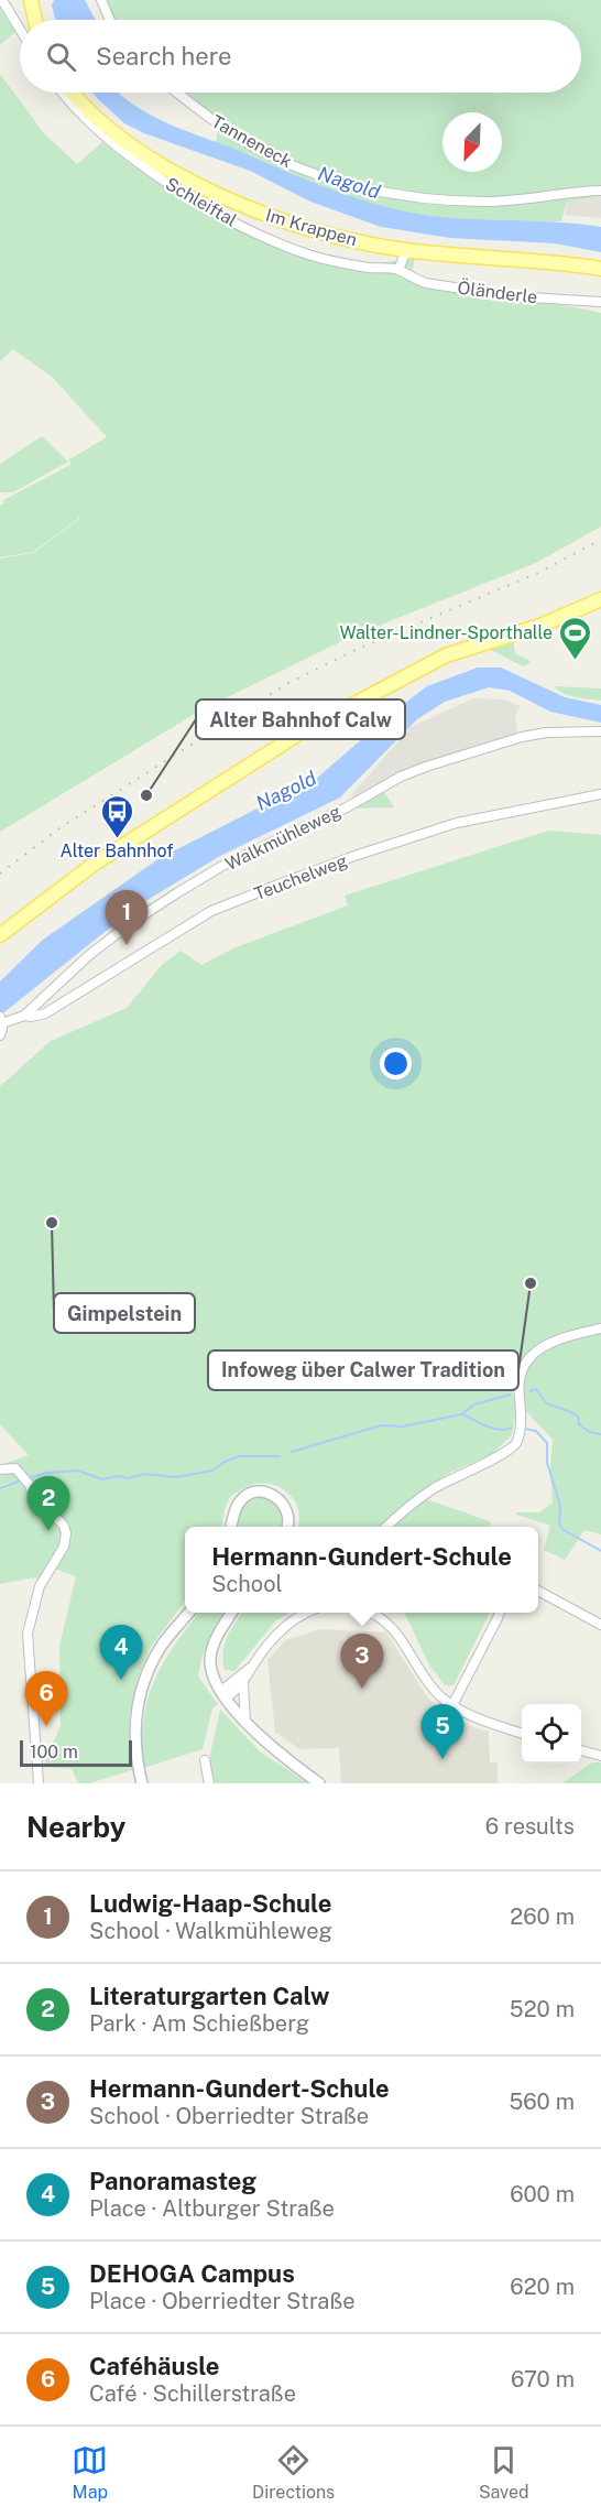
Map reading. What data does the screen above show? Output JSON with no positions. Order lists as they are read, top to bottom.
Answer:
{
  "streets": {
    "main road": ["Im Krappen"],
    "street": [
      "Tanneneck",
      "Schleiftal",
      "Öländerle",
      "Walkmühleweg",
      "Teuchelweg"
    ]
  },
  "crossings": [
    ["Schleiftal", "Öländerle"],
    ["Walkmühleweg", "Teuchelweg"]
  ],
  "water": ["Nagold"],
  "places": {
    "sports": ["Walter-Lindner-Sporthalle"],
    "other": ["Alter Bahnhof Calw", "Gimpelstein", "Infoweg über Calwer Tradition"],
    "bus stop": ["Alter Bahnhof"]
  },
  "scale_bar": "100 m",
  "north": "bottom left",
  "page": {
    "search": "Search here",
    "pins": [
      "1",
      "2",
      "4",
      "3",
      "6",
      "5"
    ],
    "popup": ["Hermann-Gundert-Schule", "School"],
    "scale": "100 m",
    "heading": ["Nearby", "6 results"],
    "list": [
      {
        "mark": "1",
        "name": "Ludwig-Haap-Schule",
        "note": "School · Walkmühleweg",
        "value": "260 m"
      },
      {
        "mark": "2",
        "name": "Literaturgarten Calw",
        "note": "Park · Am Schießberg",
        "value": "520 m"
      },
      {
        "mark": "3",
        "name": "Hermann-Gundert-Schule",
        "note": "School · Oberriedter Straße",
        "value": "560 m"
      },
      {
        "mark": "4",
        "name": "Panoramasteg",
        "note": "Place · Altburger Straße",
        "value": "600 m"
      },
      {
        "mark": "5",
        "name": "DEHOGA Campus",
        "note": "Place · Oberriedter Straße",
        "value": "620 m"
      },
      {
        "mark": "6",
        "name": "Caféhäusle",
        "note": "Café · Schillerstraße",
        "value": "670 m"
      }
    ],
    "nav": ["Map", "Directions", "Saved"]
  }
}
